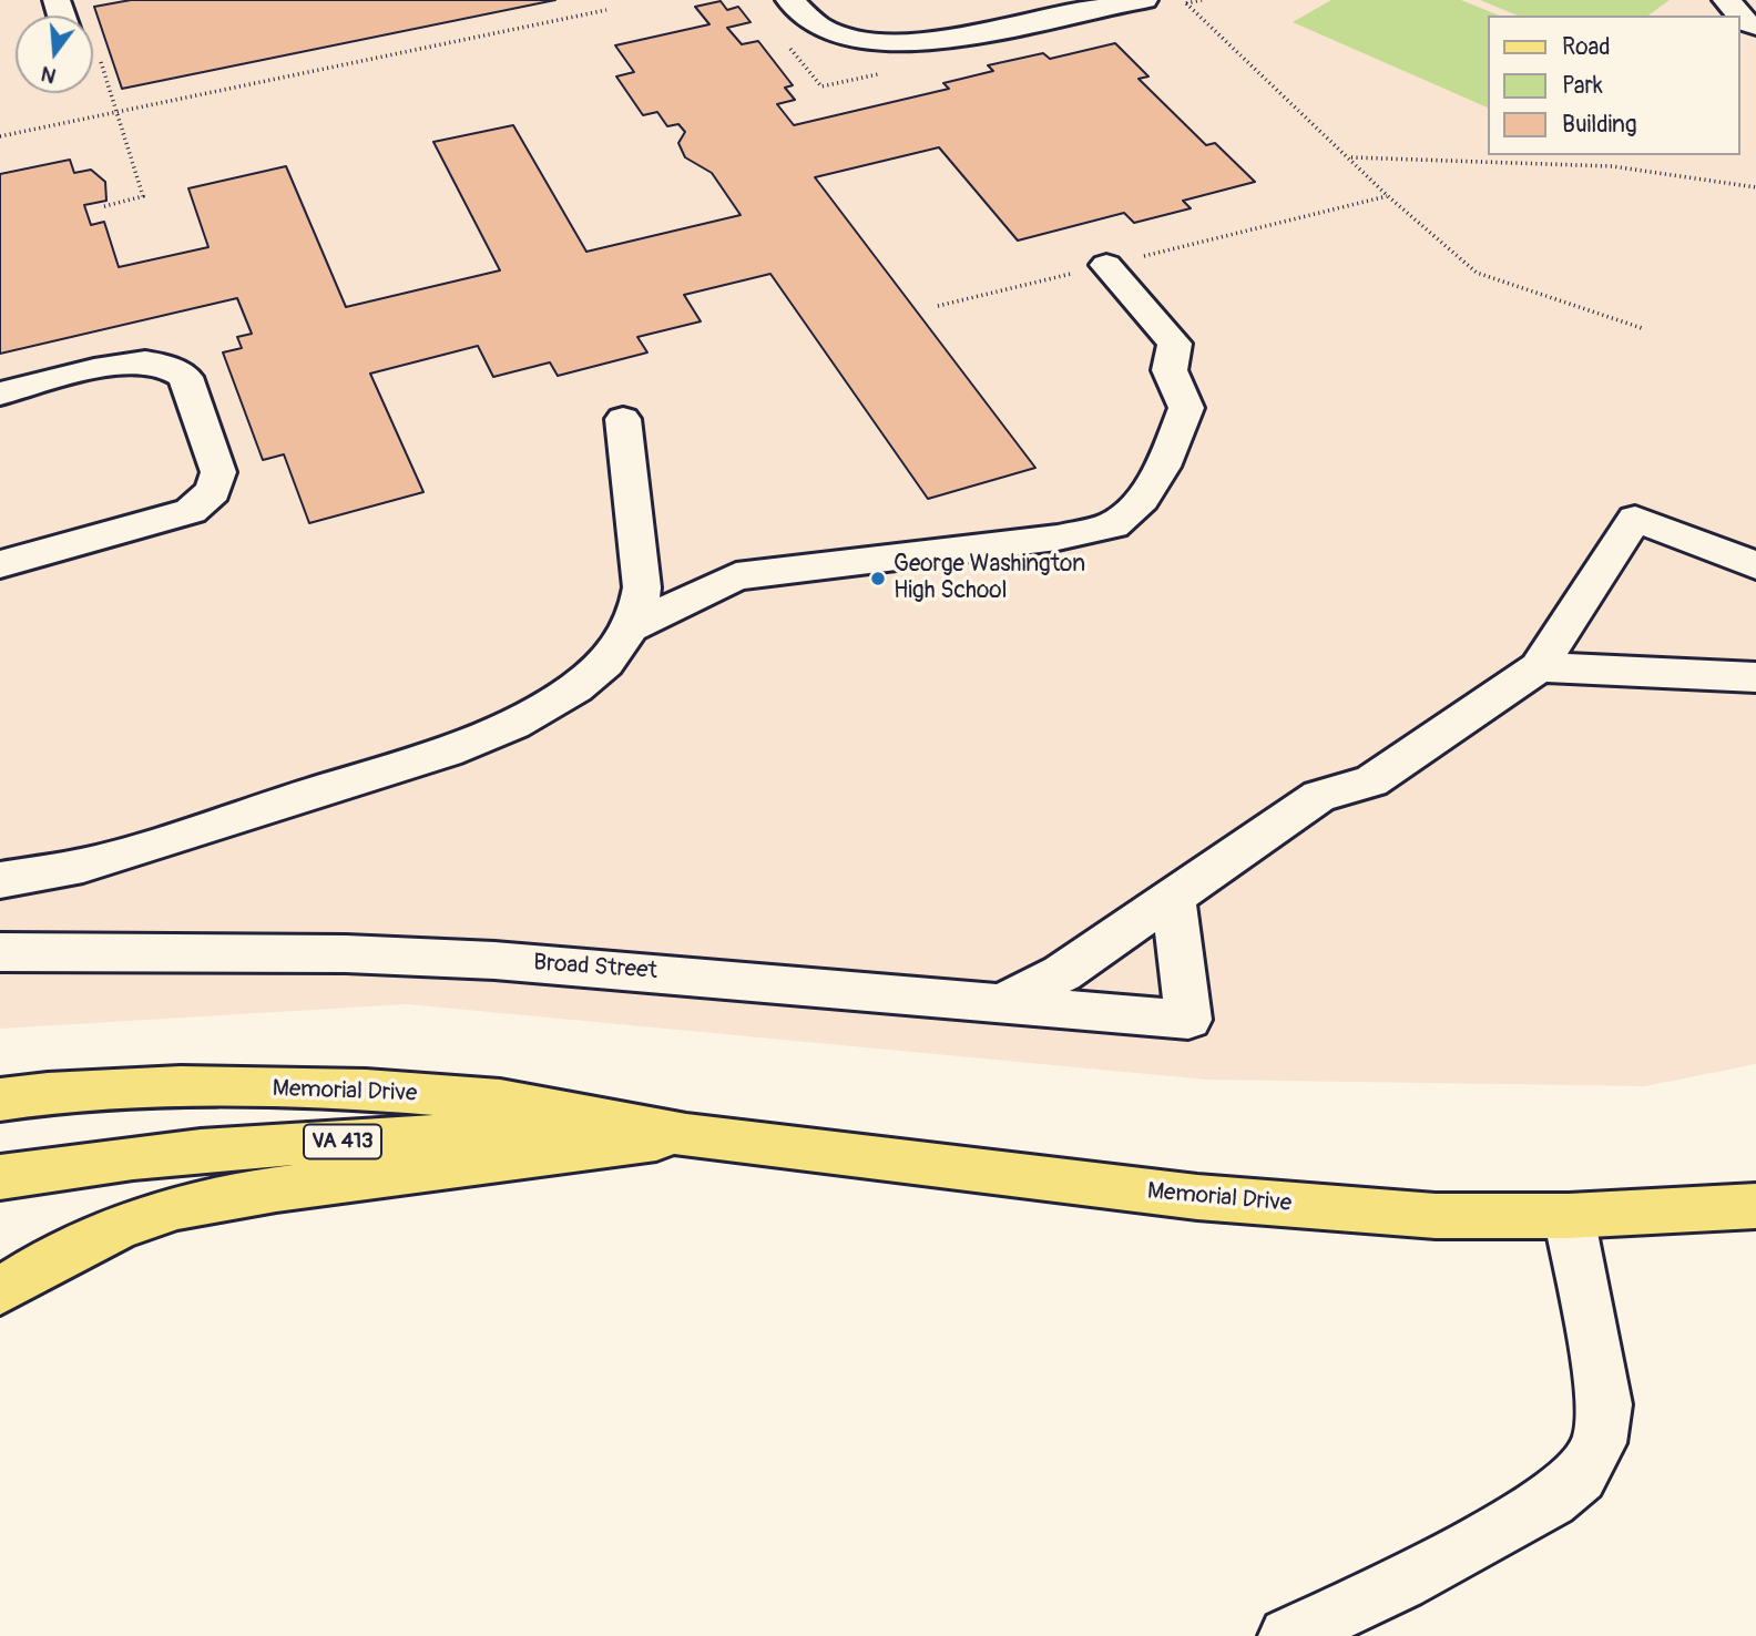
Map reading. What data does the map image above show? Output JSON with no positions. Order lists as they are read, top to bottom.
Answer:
{
  "streets": {
    "main road": ["Memorial Drive", "VA 413"],
    "street": ["Broad Street"]
  },
  "places": ["George Washington High School"],
  "legend": ["Road", "Park", "Building"],
  "north": "bottom"
}
